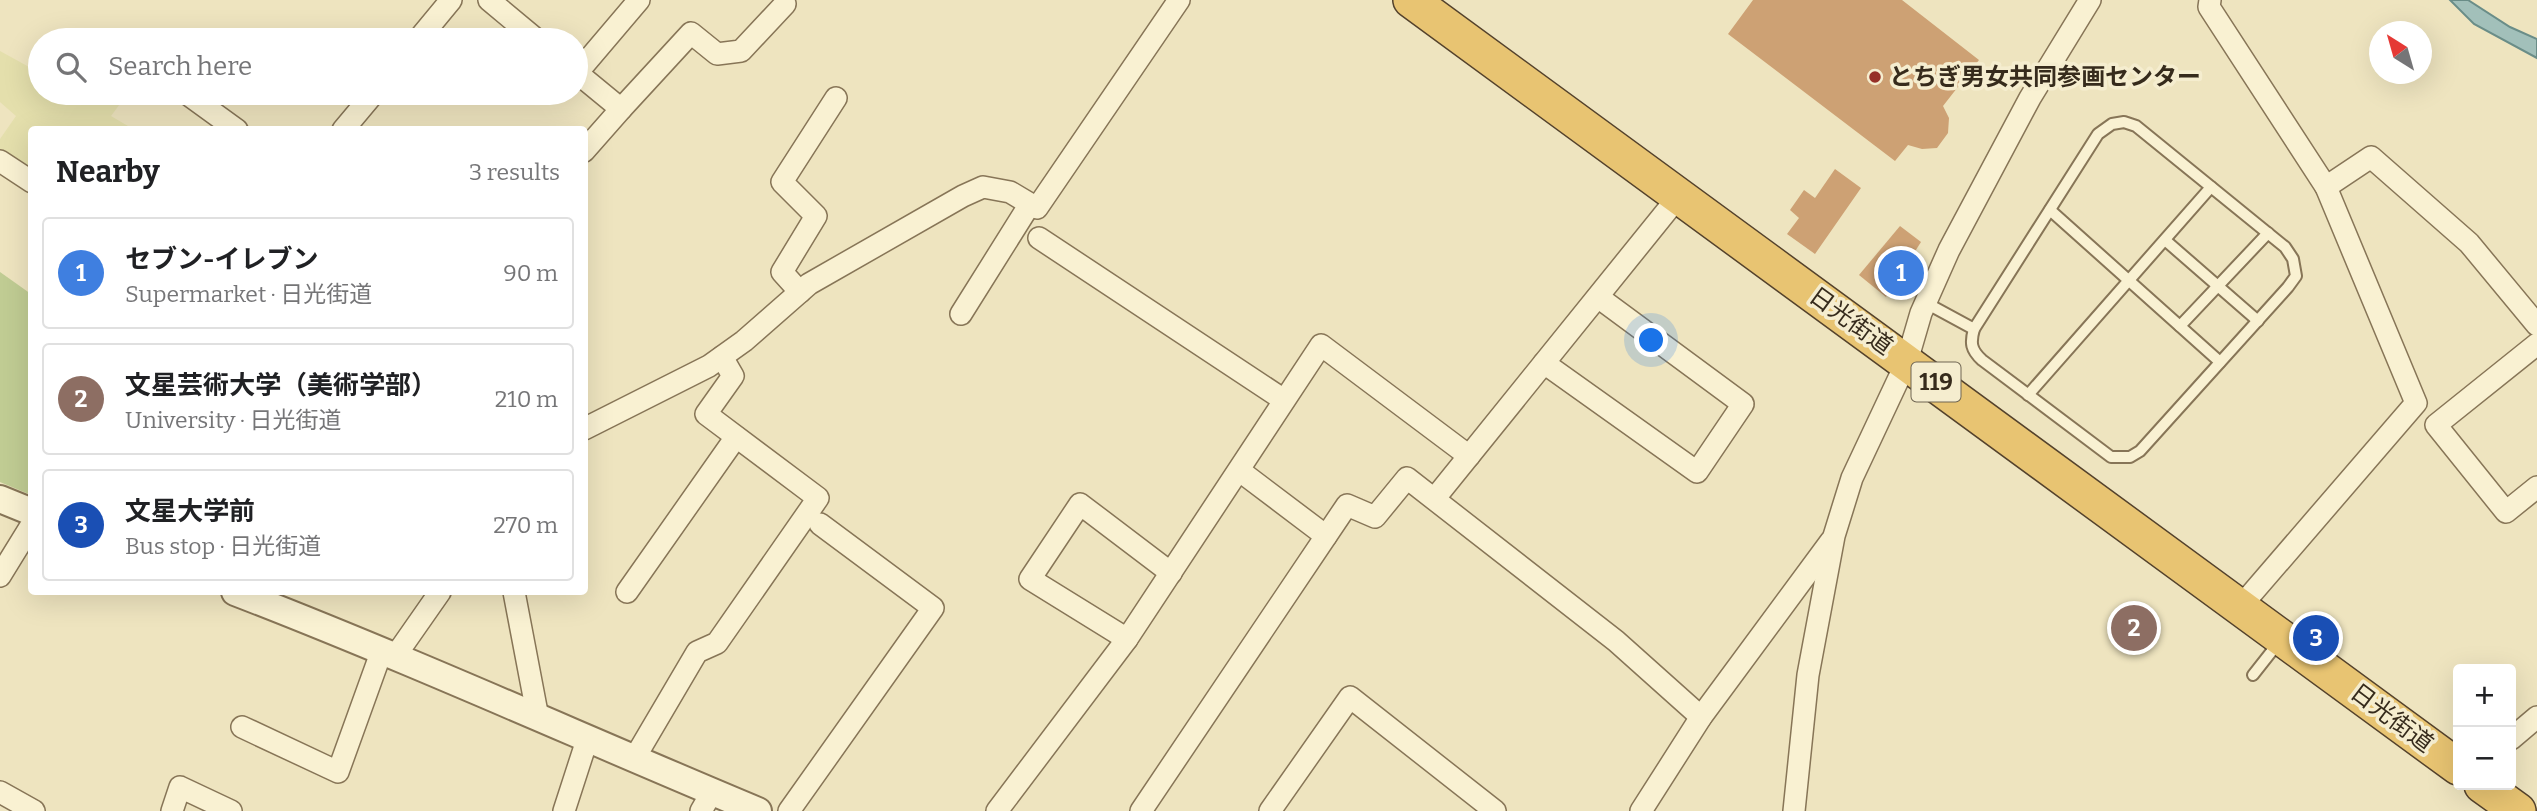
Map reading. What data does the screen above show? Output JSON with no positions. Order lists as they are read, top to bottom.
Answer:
{
  "streets": {
    "highway": ["日光街道", "119"]
  },
  "places": ["とちぎ男女共同参画センター"],
  "north": "top left",
  "page": {
    "search": "Search here",
    "heading": ["Nearby", "3 results"],
    "list": [
      {
        "mark": "1",
        "name": "セブン-イレブン",
        "note": "Supermarket · 日光街道",
        "value": "90 m"
      },
      {
        "mark": "2",
        "name": "文星芸術大学（美術学部）",
        "note": "University · 日光街道",
        "value": "210 m"
      },
      {
        "mark": "3",
        "name": "文星大学前",
        "note": "Bus stop · 日光街道",
        "value": "270 m"
      }
    ],
    "pins": ["1", "2", "3"],
    "map_buttons": ["+", "−"]
  }
}
